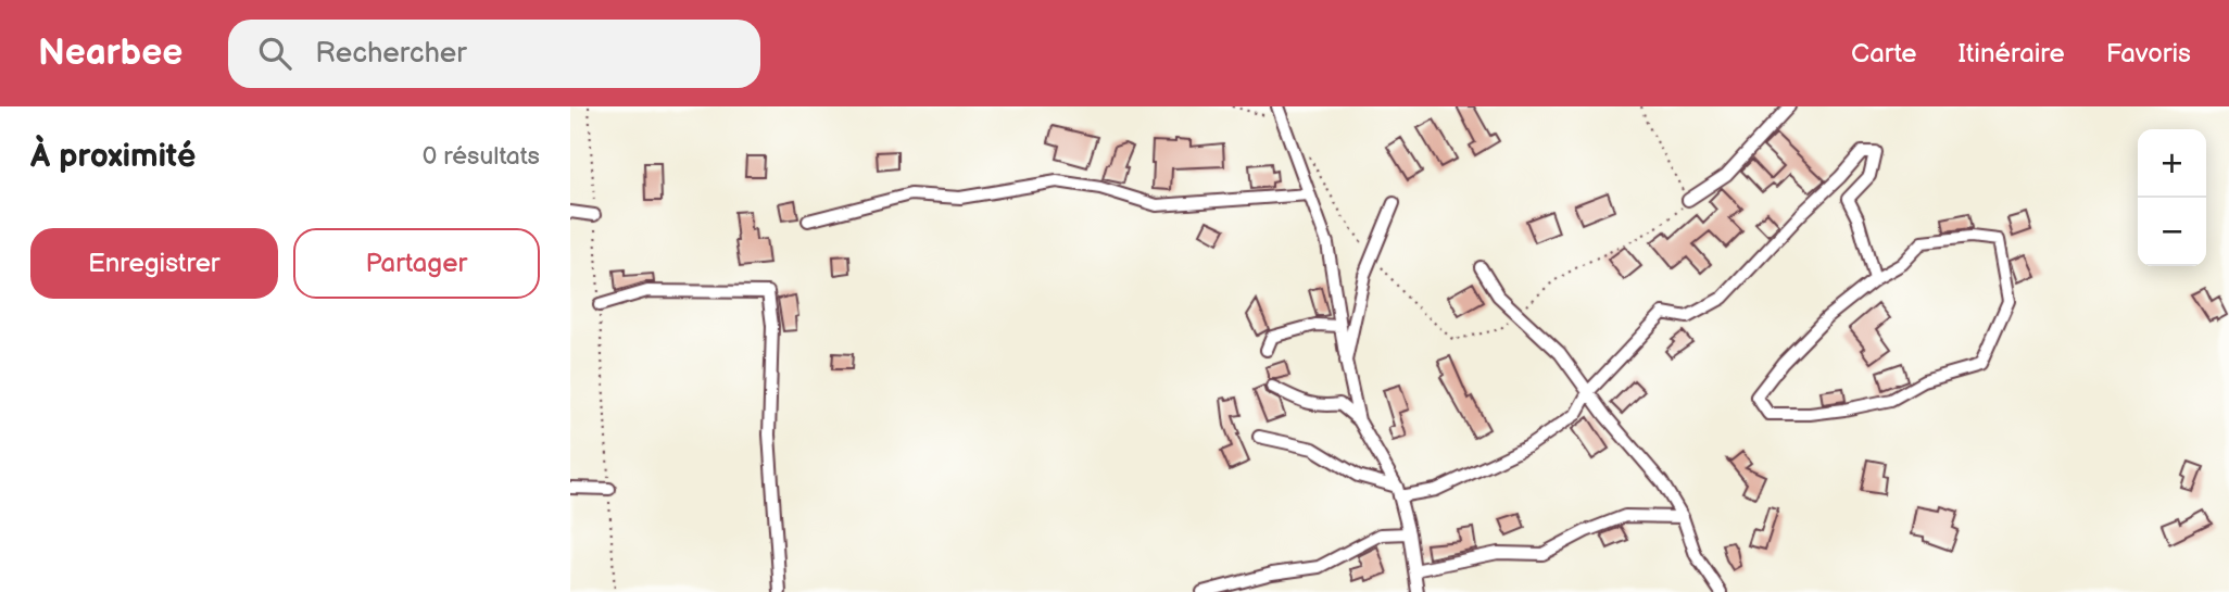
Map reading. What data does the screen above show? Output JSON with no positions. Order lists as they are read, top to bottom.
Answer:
{
  "page": {
    "header": "Nearbee",
    "search": "Rechercher",
    "nav": ["Carte", "Itinéraire", "Favoris"],
    "heading": ["À proximité", "0 résultats"],
    "map_buttons": ["+", "−"],
    "buttons": ["Enregistrer", "Partager"]
  }
}
